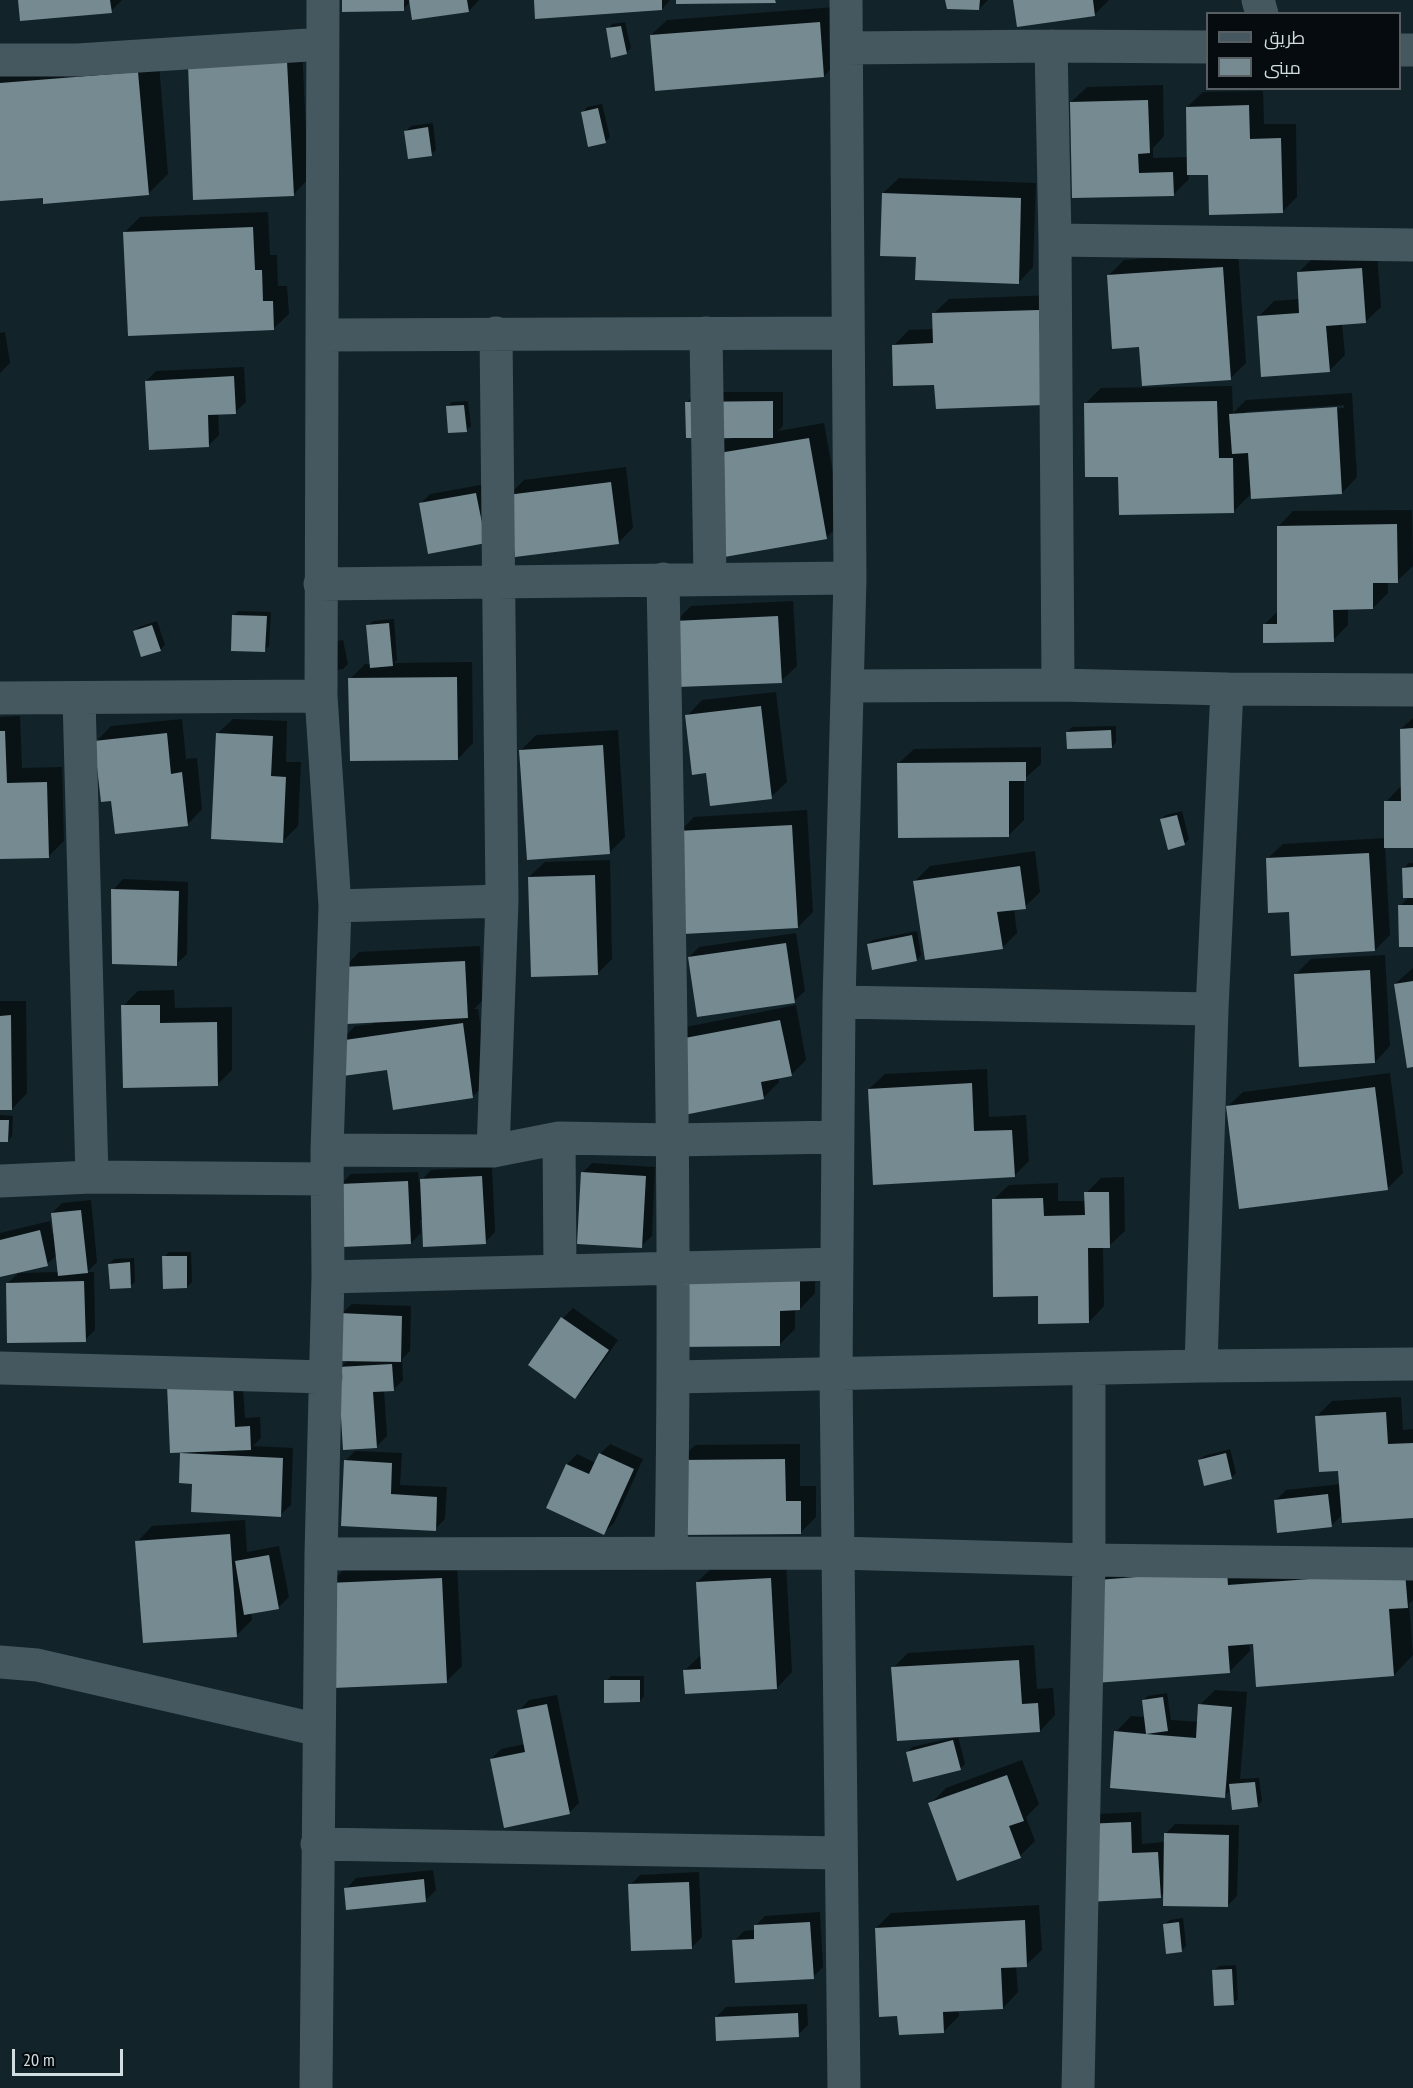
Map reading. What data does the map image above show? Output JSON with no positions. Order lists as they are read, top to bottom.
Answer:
{
  "legend": ["طريق", "مبنى"],
  "scale_bar": "20 m"
}
